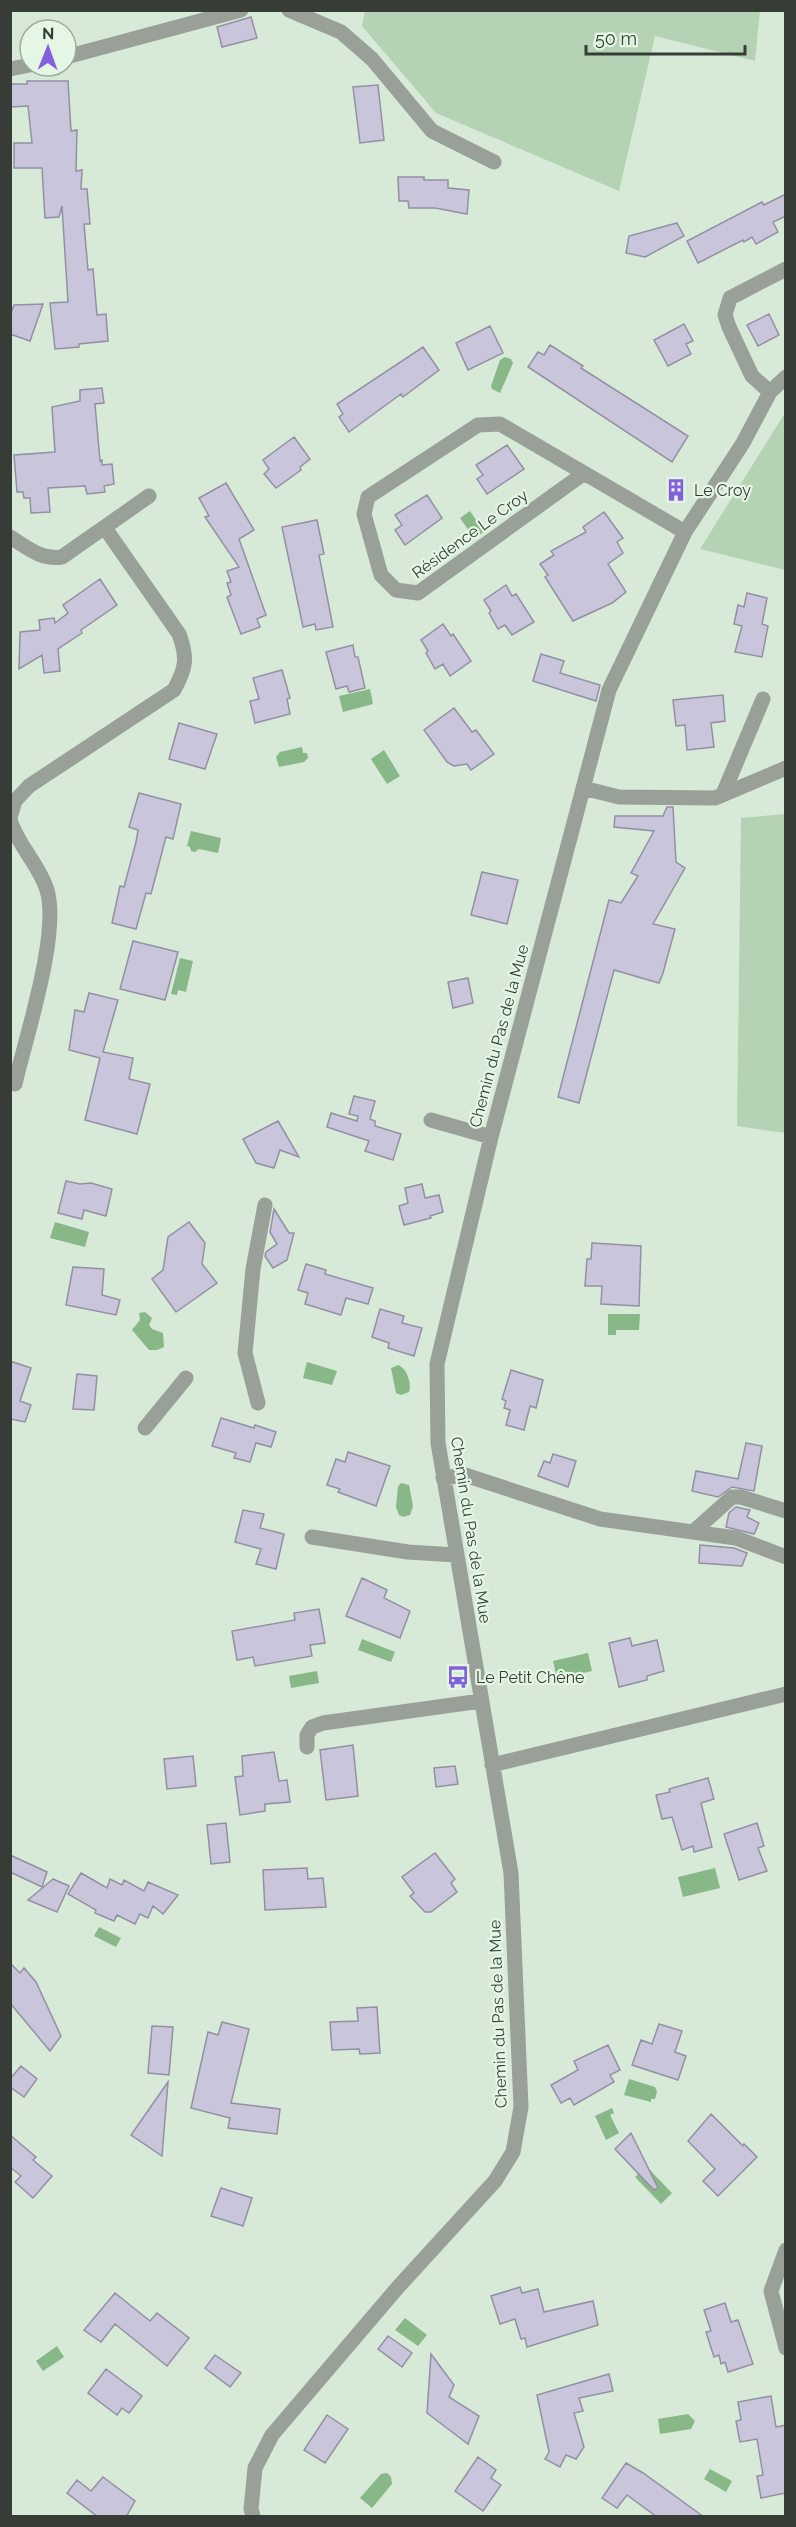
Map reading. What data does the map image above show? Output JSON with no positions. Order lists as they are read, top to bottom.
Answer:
{
  "streets": {
    "street": ["Résidence Le Croy", "Chemin du Pas de la Mue"]
  },
  "crossings": [
    ["Résidence Le Croy", "Chemin du Pas de la Mue"]
  ],
  "places": {
    "building": ["Le Croy"],
    "bus stop": ["Le Petit Chêne"]
  },
  "scale_bar": "50 m",
  "north": "top"
}
